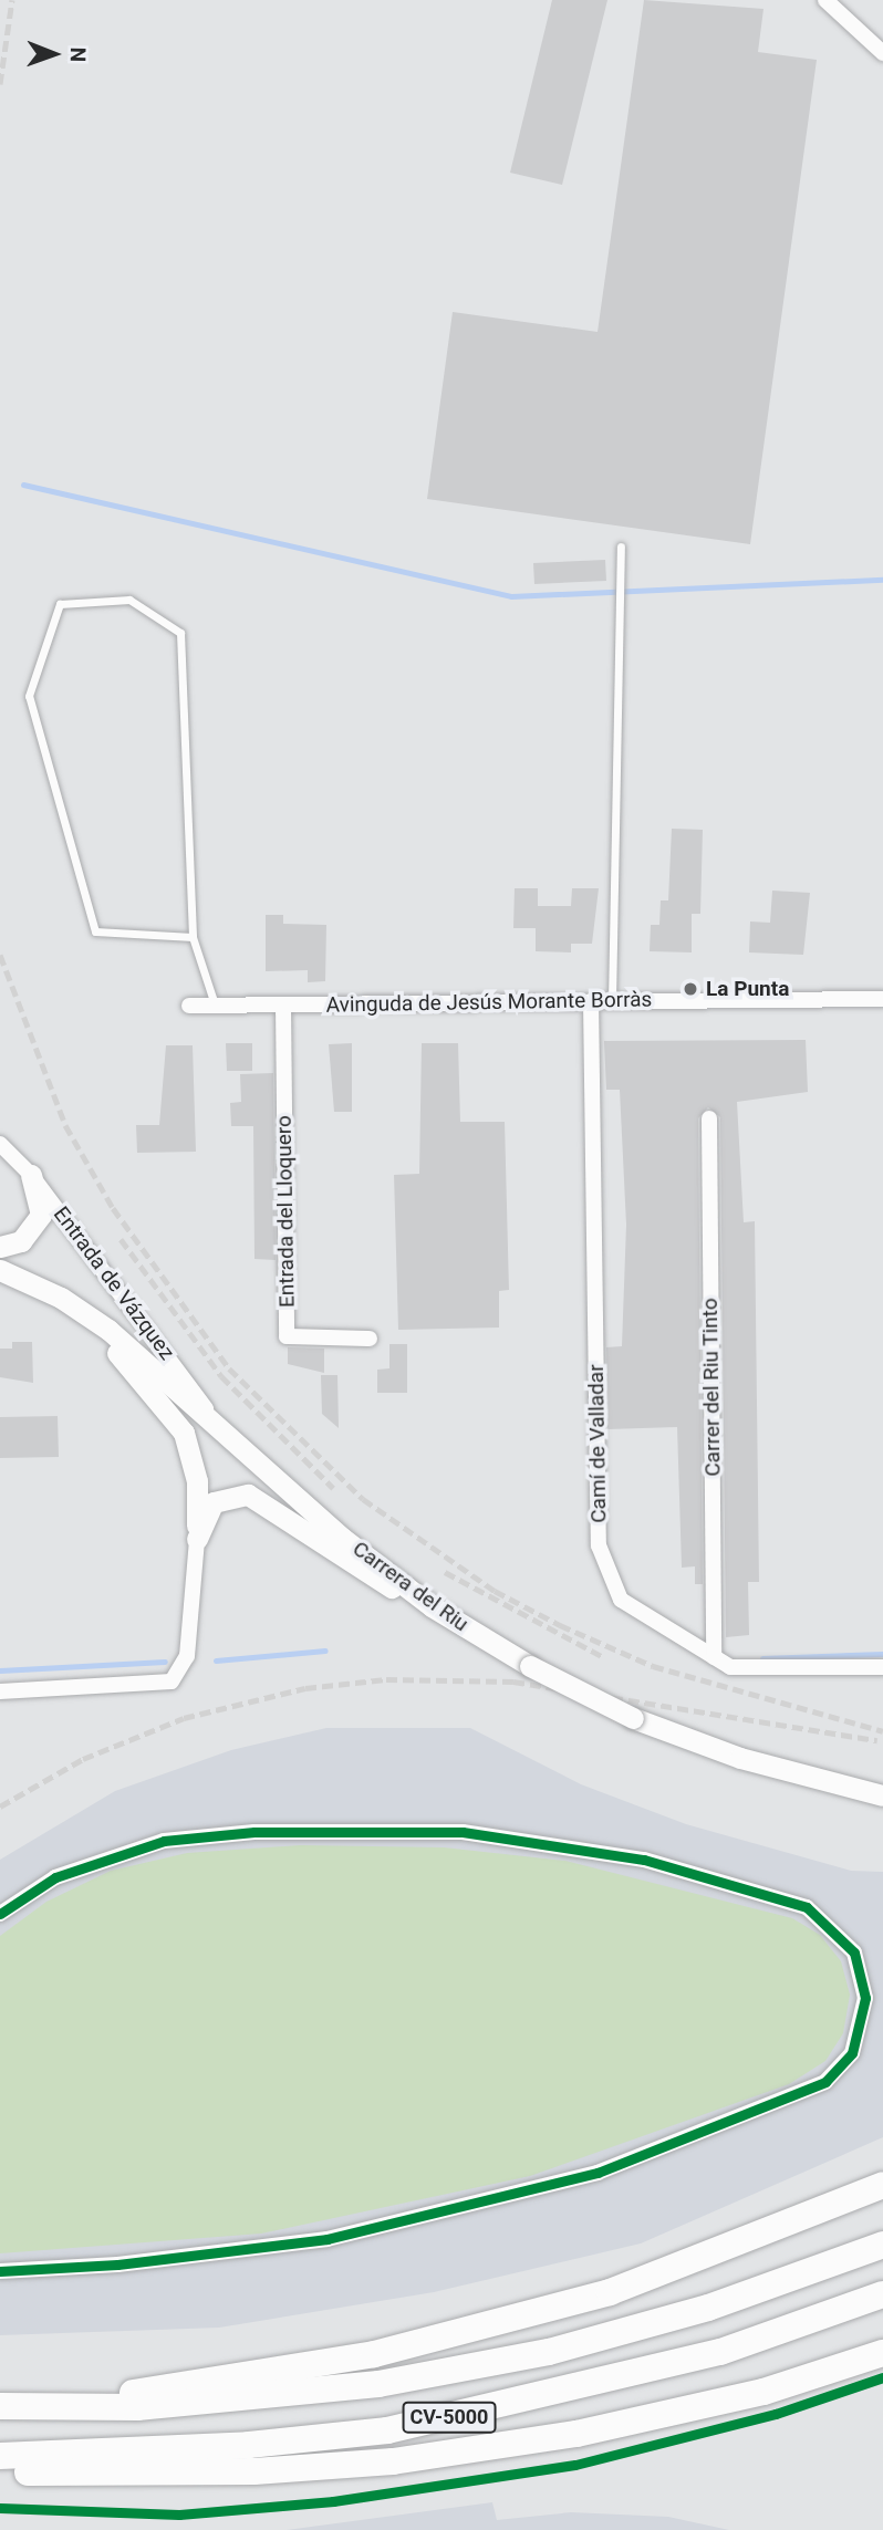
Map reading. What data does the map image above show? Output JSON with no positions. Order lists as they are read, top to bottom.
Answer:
{
  "streets": {
    "highway": ["CV-5000"],
    "street": [
      "Avinguda de Jesús Morante Borràs",
      "Entrada del Lloquero",
      "Entrada de Vázquez",
      "Carrer del Riu Tinto",
      "Camí de Valladar",
      "Carrera del Riu"
    ]
  },
  "crossings": [
    ["Avinguda de Jesús Morante Borràs", "Entrada del Lloquero"],
    ["Avinguda de Jesús Morante Borràs", "Camí de Valladar"],
    ["Entrada de Vázquez", "Carrera del Riu"],
    ["Carrer del Riu Tinto", "Camí de Valladar"]
  ],
  "places": ["La Punta"],
  "north": "right"
}
